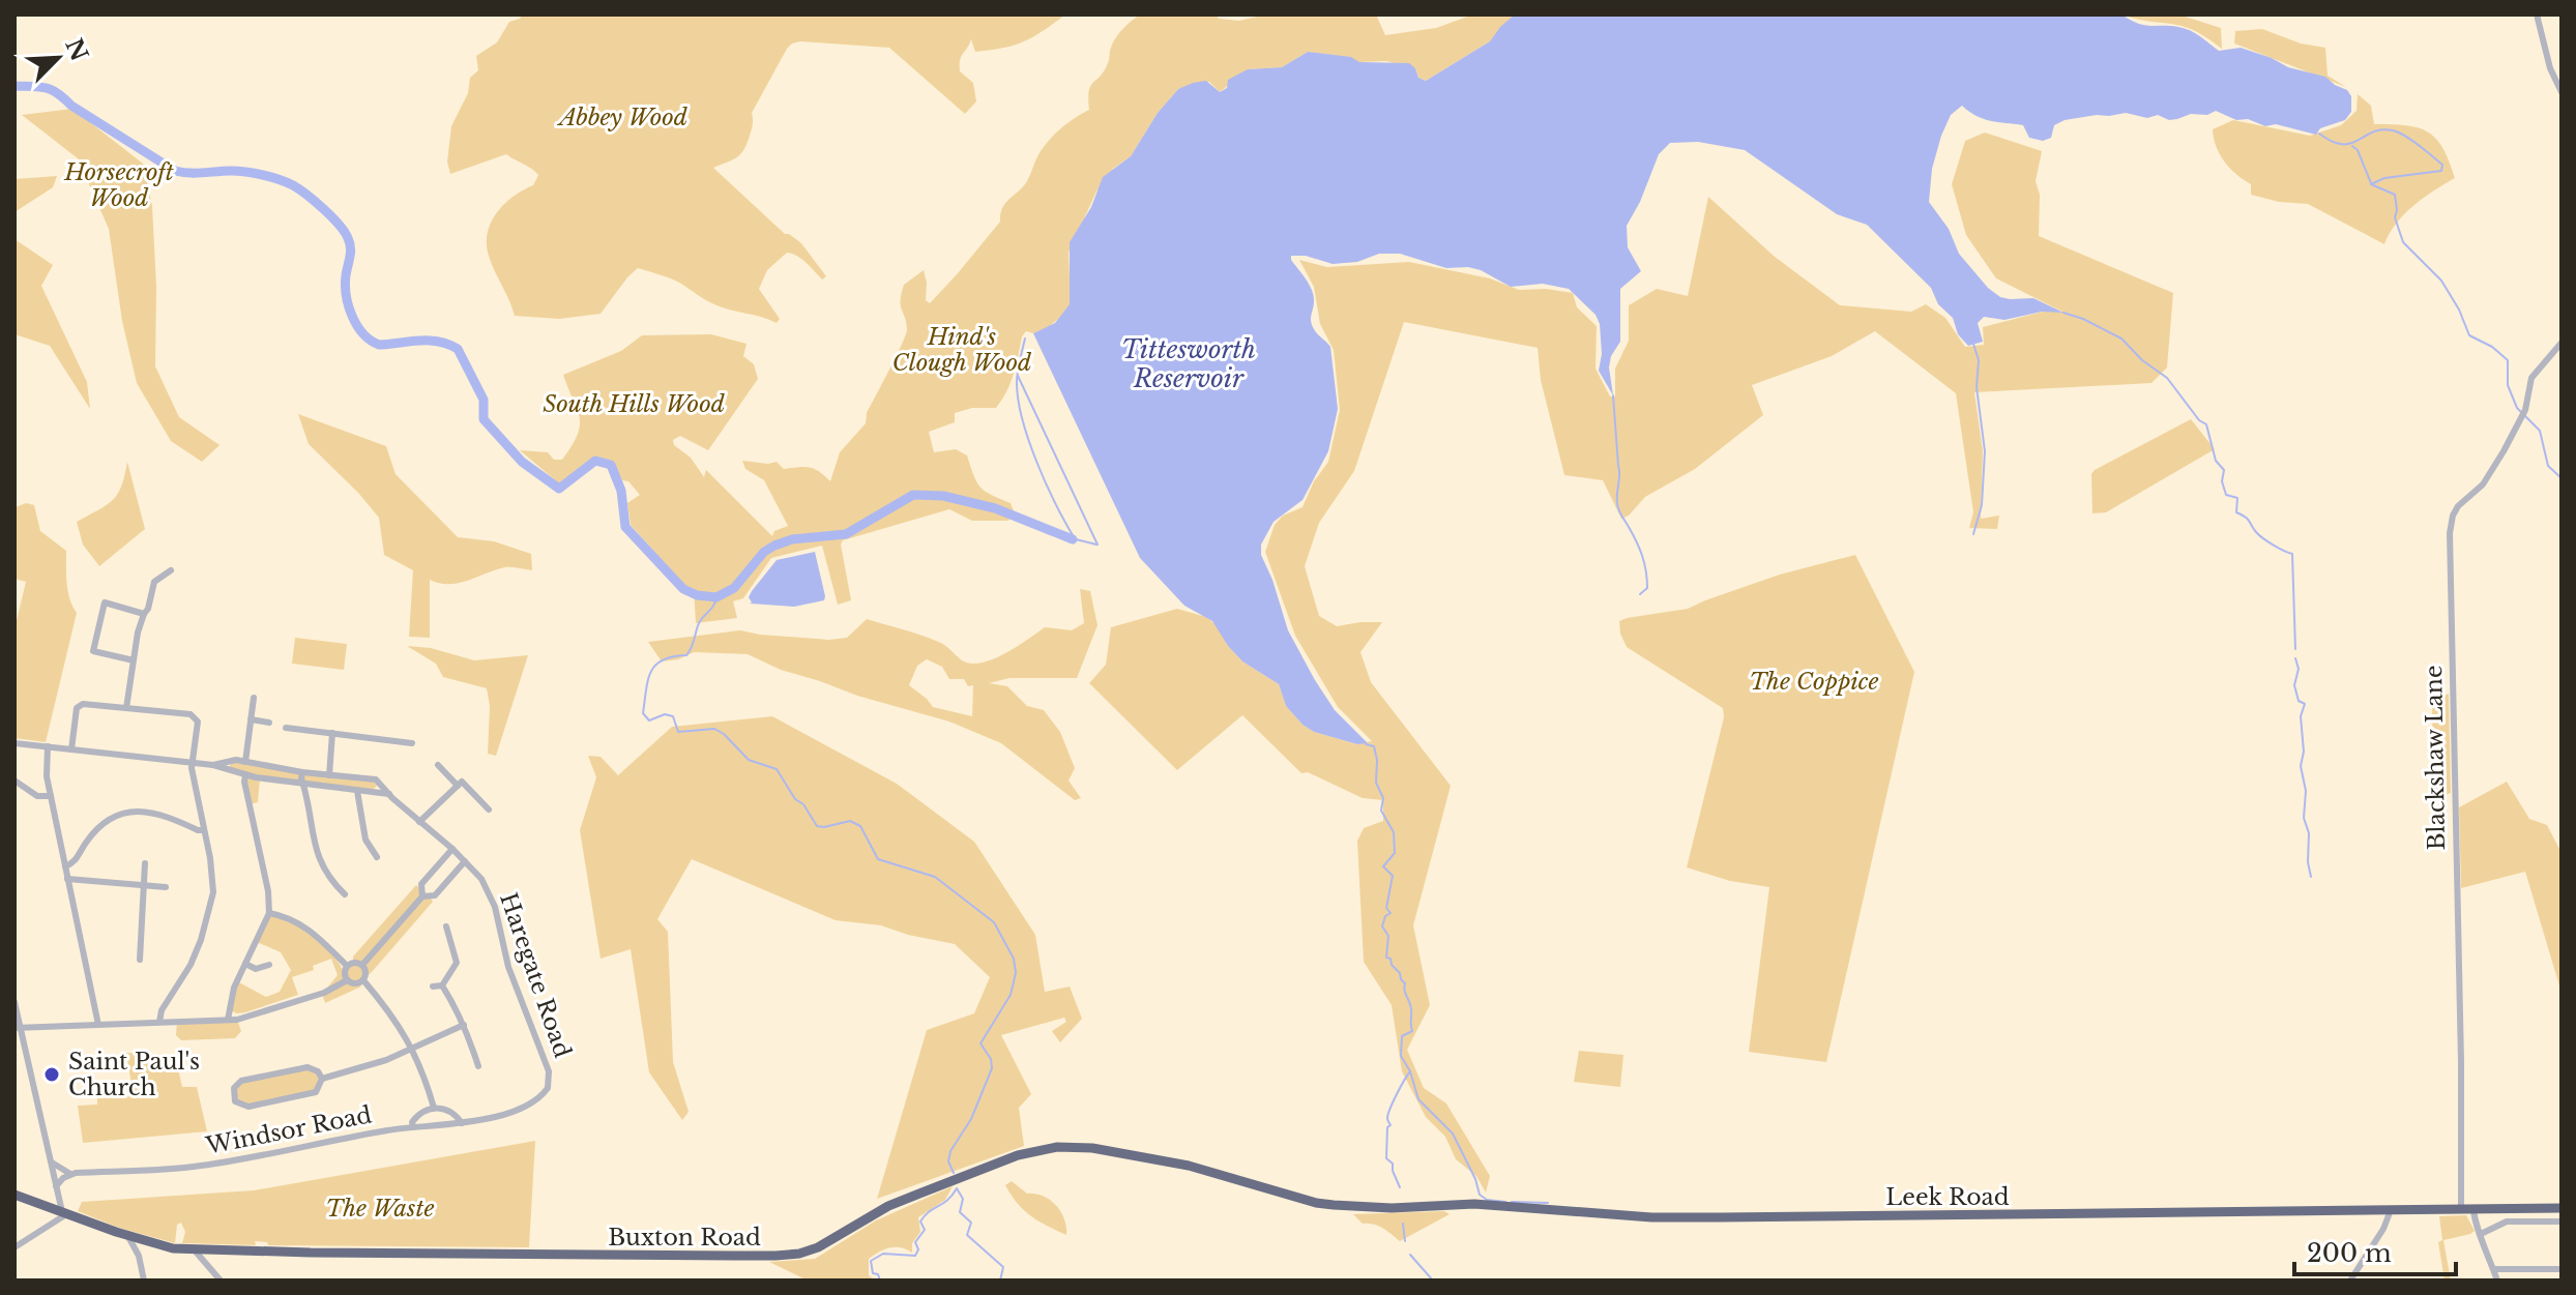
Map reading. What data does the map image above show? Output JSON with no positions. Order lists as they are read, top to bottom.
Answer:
{
  "streets": {
    "highway": ["Leek Road", "Buxton Road"],
    "street": ["Blackshaw Lane", "Haregate Road", "Windsor Road"]
  },
  "crossings": [
    ["Blackshaw Lane", "Leek Road"],
    ["Haregate Road", "Windsor Road"],
    ["Leek Road", "Buxton Road"]
  ],
  "water": ["Tittesworth Reservoir"],
  "parks": [
    "Abbey Wood",
    "Horsecroft Wood",
    "Hind's Clough Wood",
    "South Hills Wood",
    "The Coppice",
    "The Waste"
  ],
  "places": ["Saint Paul's Church"],
  "scale_bar": "200 m",
  "north": "top right"
}
